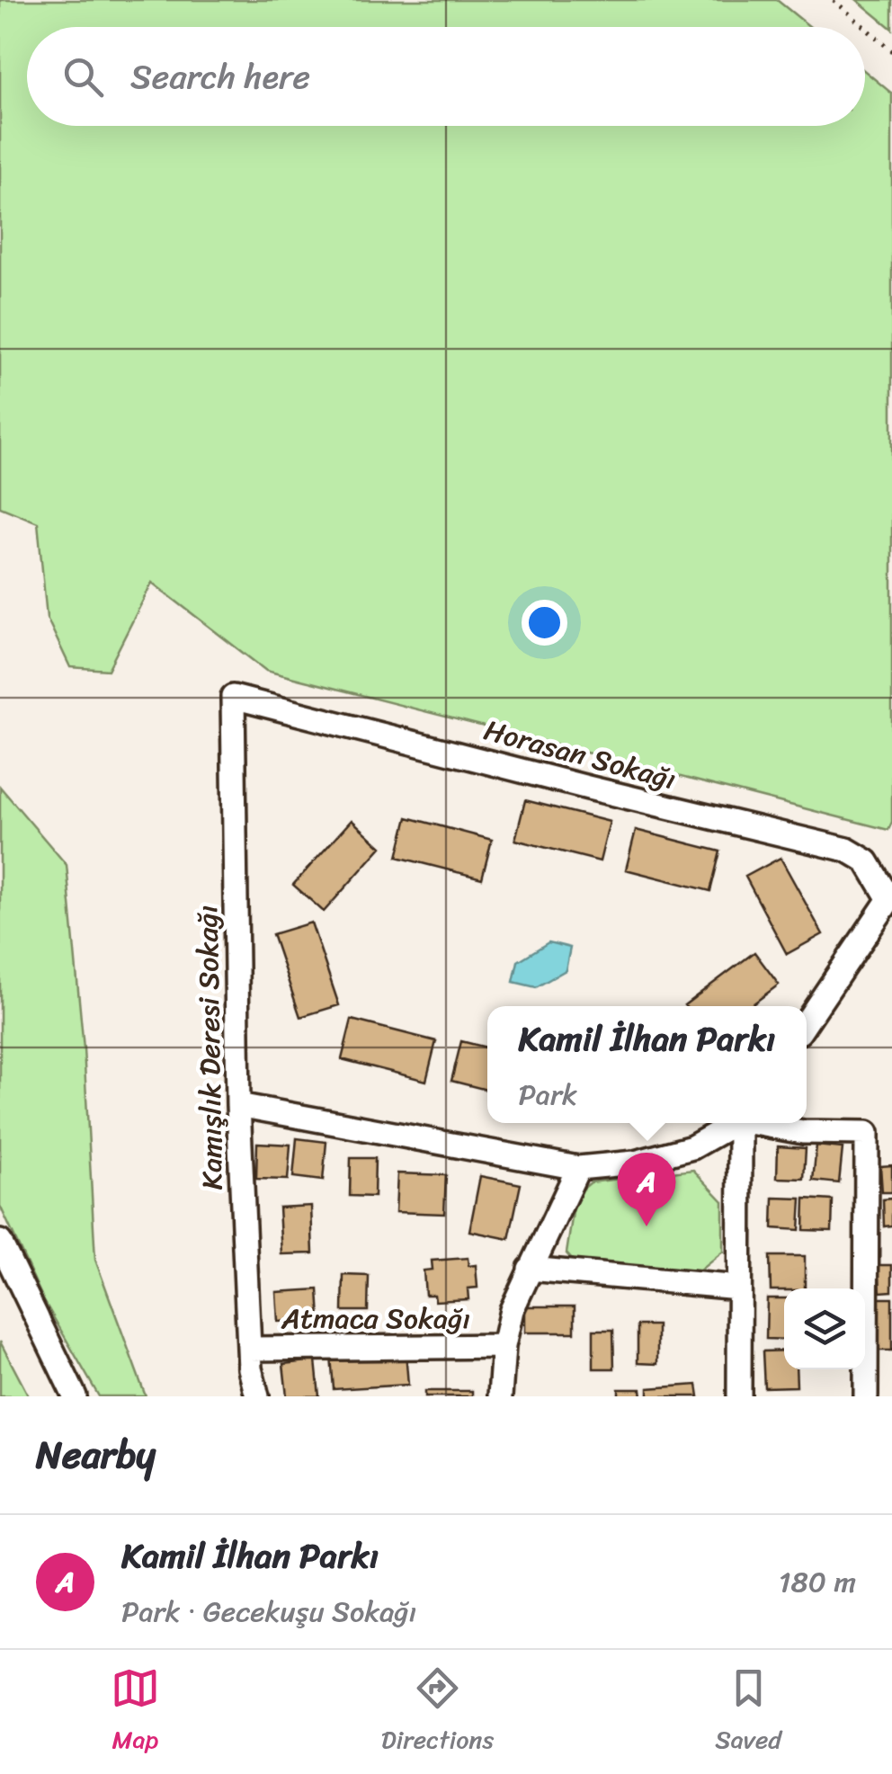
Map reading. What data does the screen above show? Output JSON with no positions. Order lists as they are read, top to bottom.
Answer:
{
  "streets": {
    "street": ["Horasan Sokağı", "Kamışlık Deresi Sokağı", "Atmaca Sokağı"]
  },
  "crossings": [
    ["Horasan Sokağı", "Kamışlık Deresi Sokağı"],
    ["Kamışlık Deresi Sokağı", "Atmaca Sokağı"]
  ],
  "page": {
    "search": "Search here",
    "popup": ["Kamil İlhan Parkı", "Park"],
    "pins": "A",
    "heading": "Nearby",
    "list": [
      {
        "mark": "A",
        "name": "Kamil İlhan Parkı",
        "note": "Park · Gecekuşu Sokağı",
        "value": "180 m"
      }
    ],
    "nav": ["Map", "Directions", "Saved"]
  }
}
